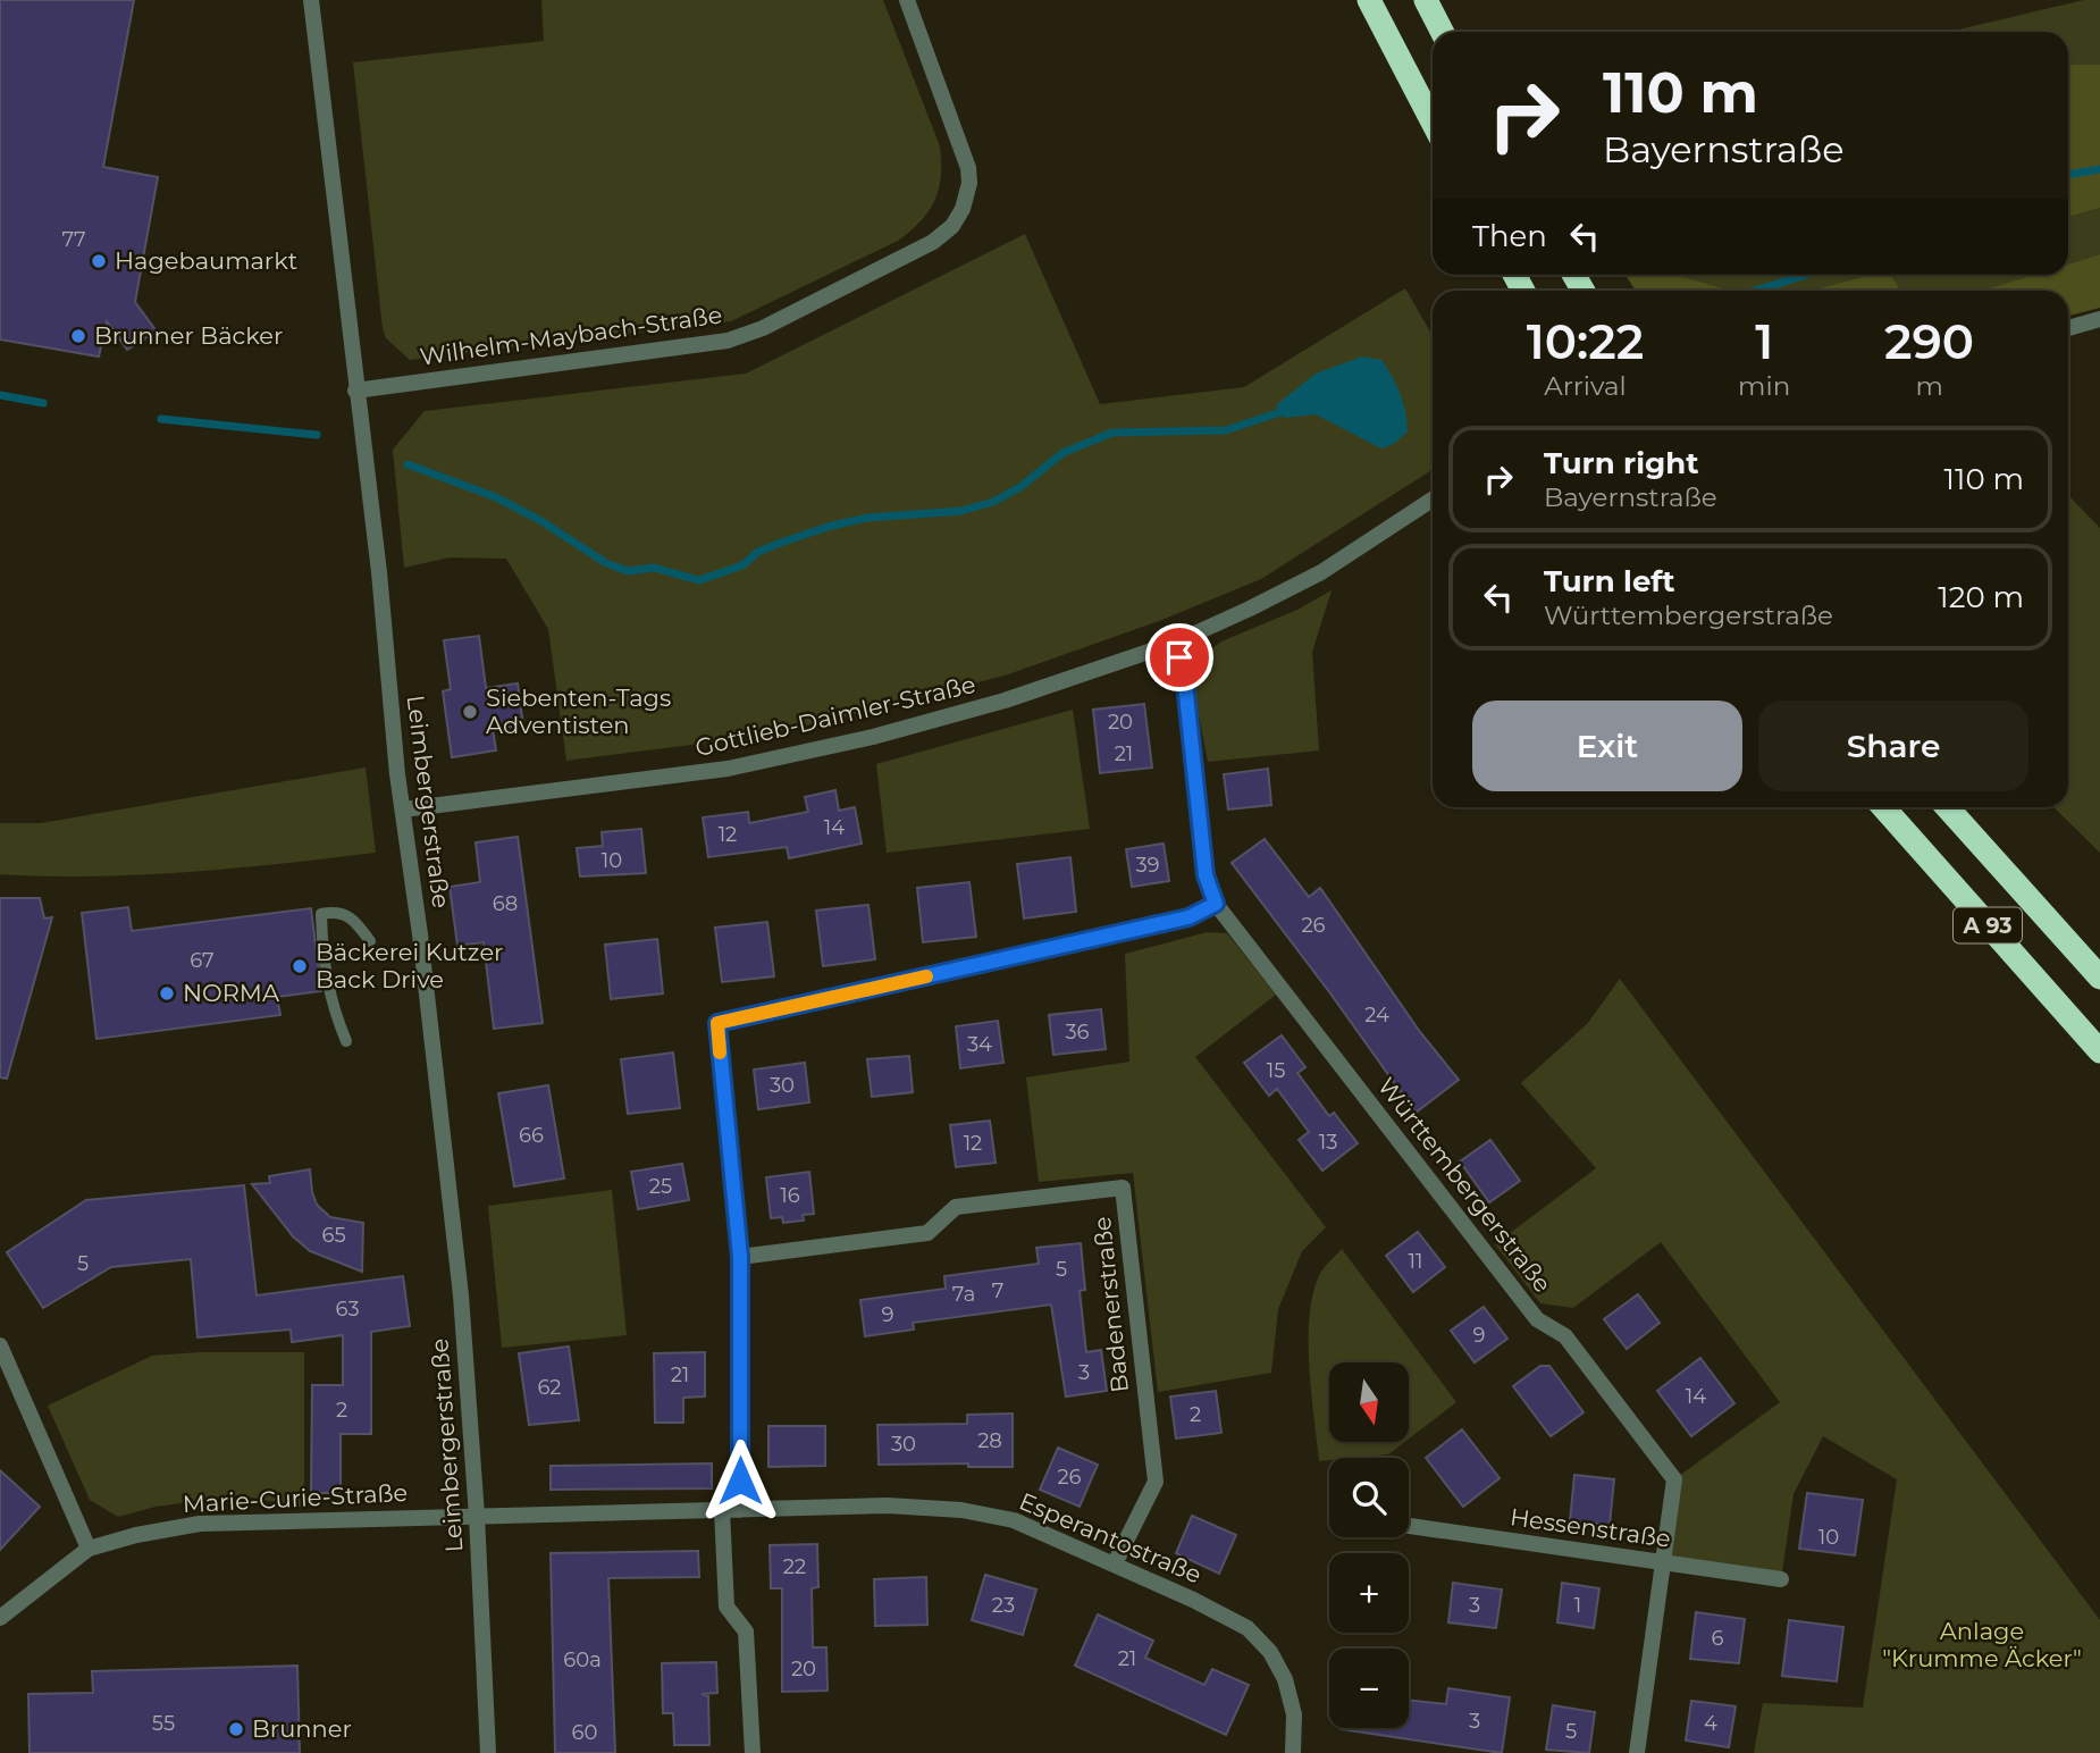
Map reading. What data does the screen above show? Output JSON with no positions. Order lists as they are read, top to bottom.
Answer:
{
  "streets": {
    "highway": ["A 93"],
    "street": [
      "Wilhelm-Maybach-Straße",
      "Gottlieb-Daimler-Straße",
      "Leimbergerstraße",
      "Württembergerstraße",
      "Badenerstraße",
      "Marie-Curie-Straße",
      "Hessenstraße",
      "Esperantostraße"
    ]
  },
  "crossings": [
    ["Wilhelm-Maybach-Straße", "Leimbergerstraße"],
    ["Gottlieb-Daimler-Straße", "Leimbergerstraße"],
    ["Gottlieb-Daimler-Straße", "Württembergerstraße"],
    ["Leimbergerstraße", "Marie-Curie-Straße"],
    ["Leimbergerstraße", "Esperantostraße"],
    ["Württembergerstraße", "Hessenstraße"],
    ["Badenerstraße", "Esperantostraße"],
    ["Marie-Curie-Straße", "Esperantostraße"]
  ],
  "parks": ["Anlage \"Krumme Äcker\""],
  "places": [
    "Hagebaumarkt",
    "Brunner Bäcker",
    "Siebenten-Tags Adventisten",
    "Bäckerei Kutzer Back Drive",
    "NORMA",
    "Brunner"
  ],
  "house_numbers": [
    "77",
    "20",
    "21",
    "14",
    "12",
    "10",
    "39",
    "68",
    "26",
    "67",
    "24",
    "36",
    "34",
    "15",
    "30",
    "66",
    "13",
    "12",
    "25",
    "16",
    "65",
    "11",
    "5",
    "5",
    "7",
    "7a",
    "63",
    "9",
    "9",
    "3",
    "21",
    "62",
    "14",
    "2",
    "2",
    "28",
    "30",
    "26",
    "10",
    "22",
    "23",
    "3",
    "1",
    "6",
    "21",
    "60a",
    "20",
    "3",
    "55",
    "4",
    "5",
    "60"
  ],
  "north": "bottom",
  "page": {
    "turn": ["110 m", "Bayernstraße"],
    "then": "Then",
    "eta": [
      "10:22",
      "Arrival",
      "1",
      "min",
      "290",
      "m"
    ],
    "list": [
      {
        "name": "Turn right",
        "note": "Bayernstraße",
        "value": "110 m"
      },
      {
        "name": "Turn left",
        "note": "Württembergerstraße",
        "value": "120 m"
      }
    ],
    "buttons": ["Exit", "Share"],
    "map_buttons": ["+", "−"]
  }
}
